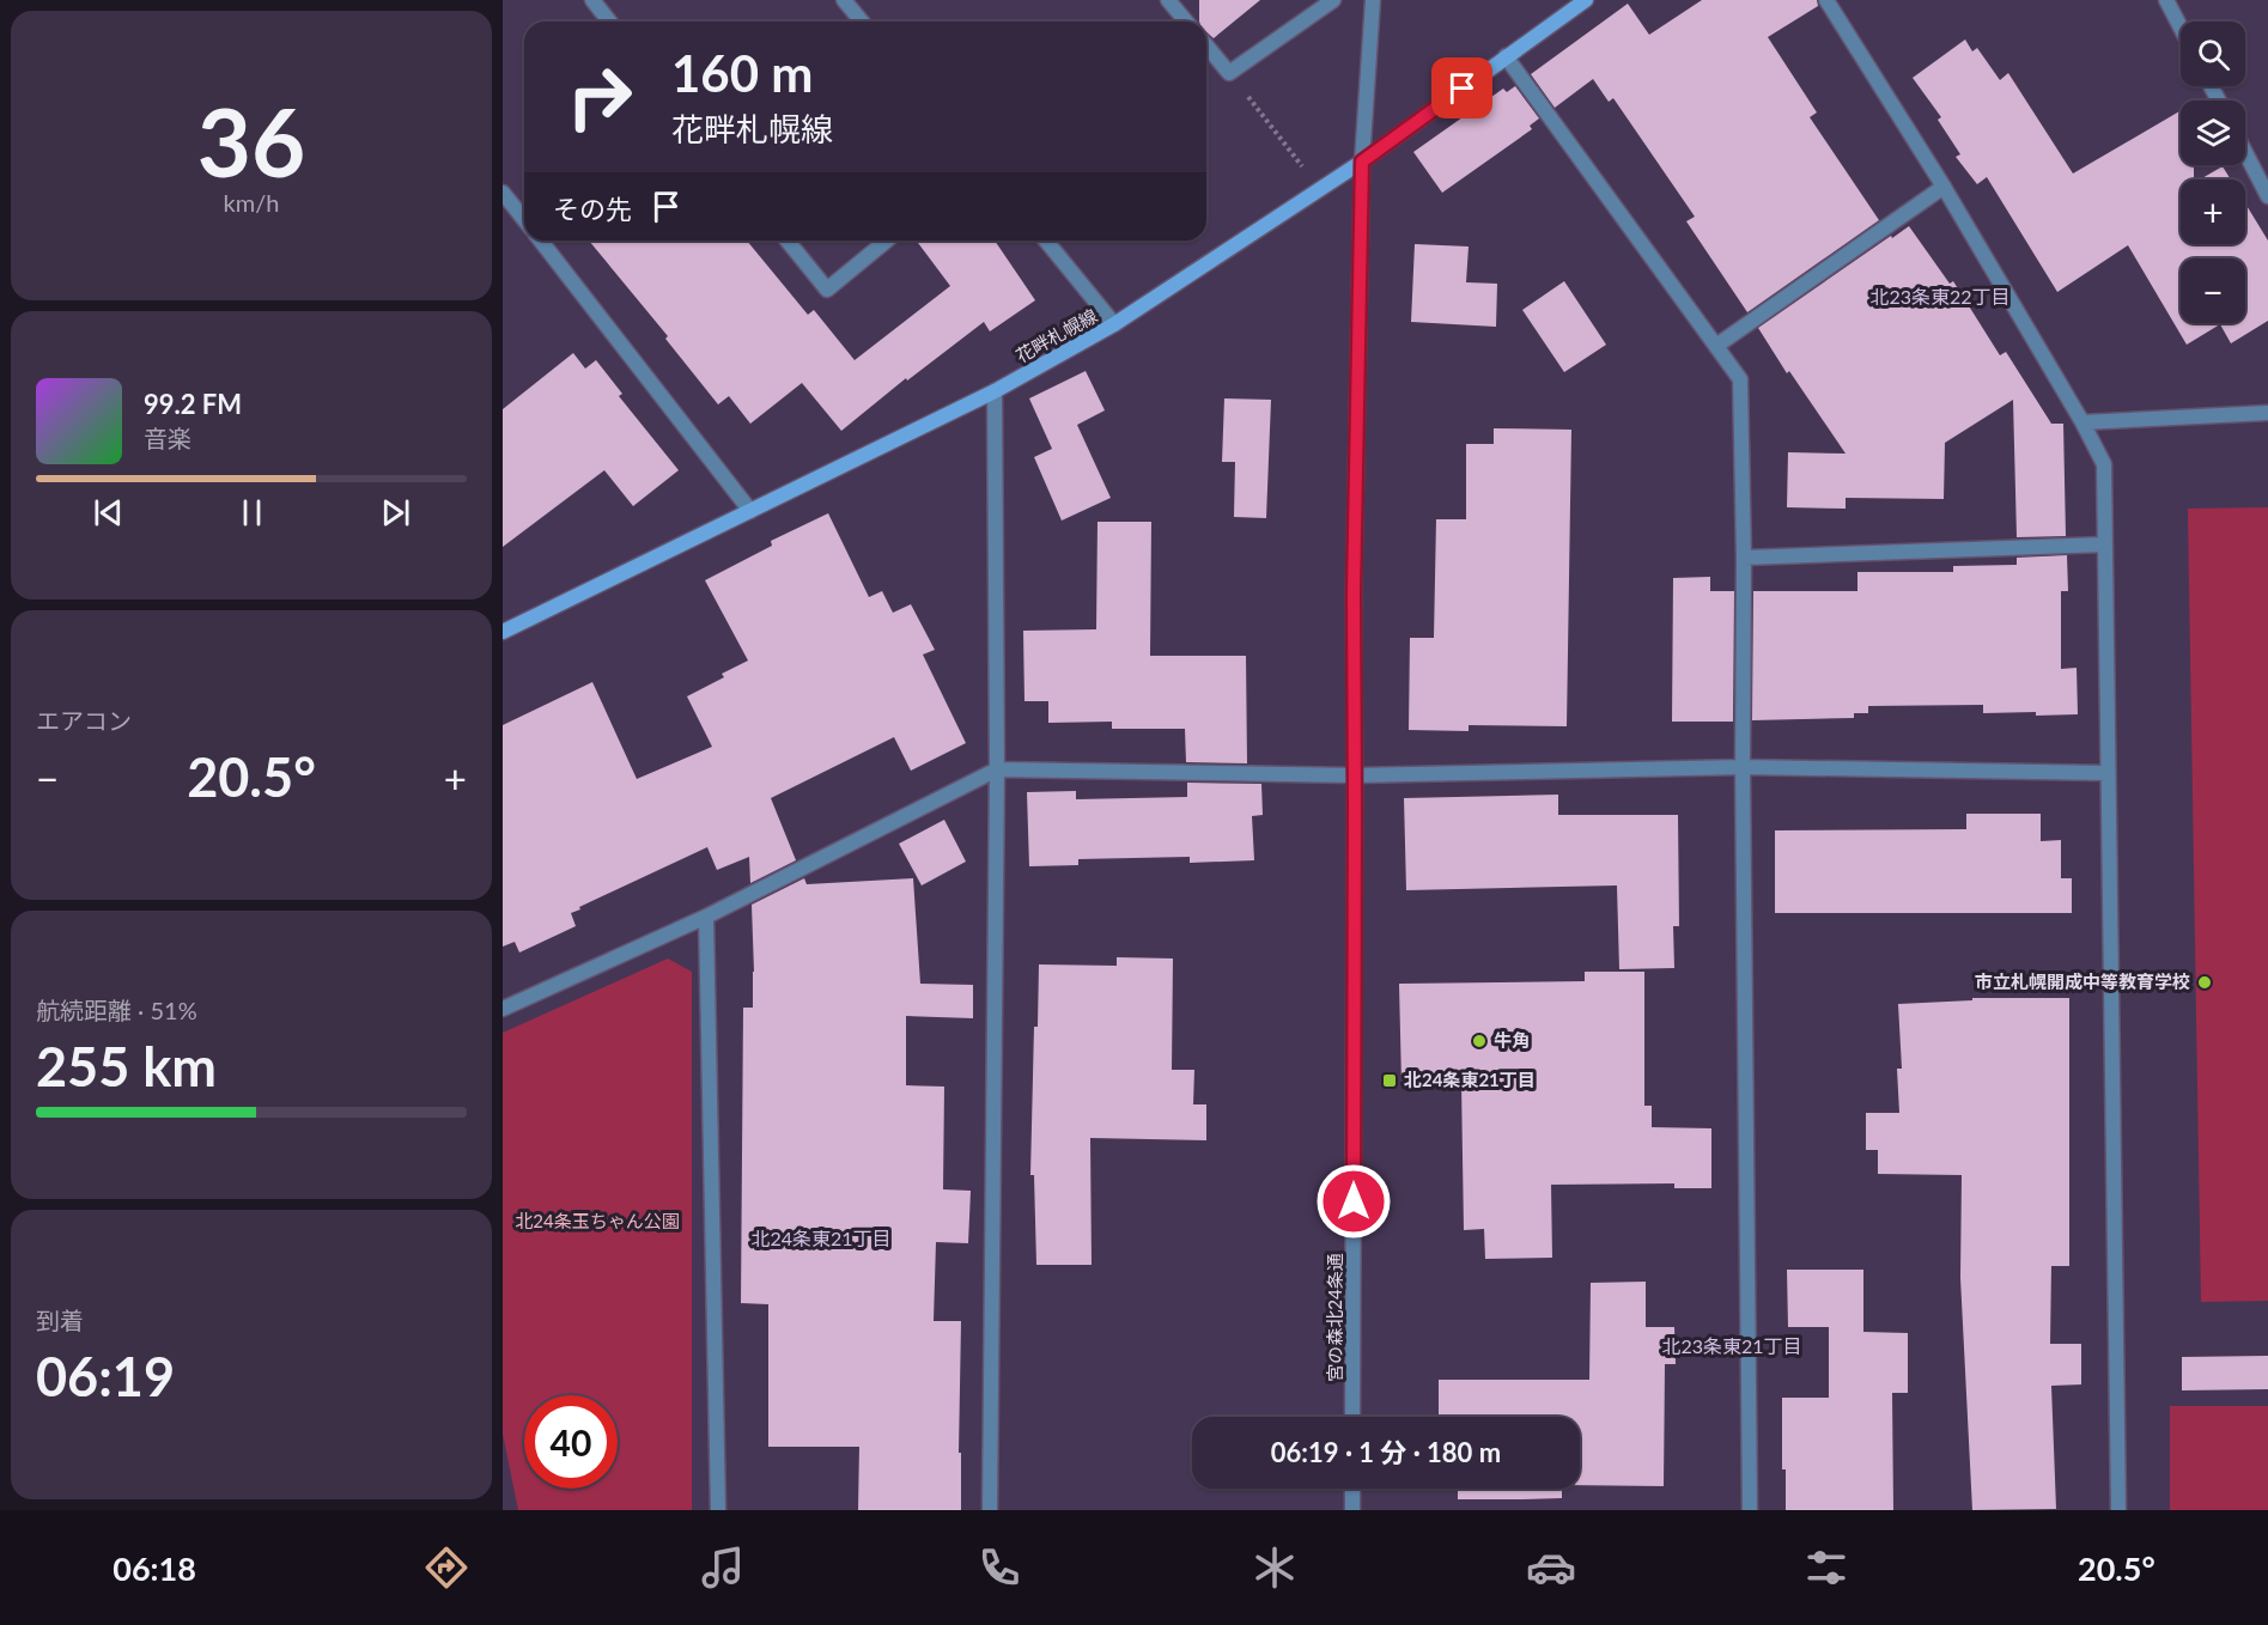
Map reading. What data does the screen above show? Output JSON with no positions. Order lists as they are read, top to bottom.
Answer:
{
  "streets": {
    "main road": ["花畔札幌線"],
    "street": ["宮の森北24条通"]
  },
  "crossings": [
    ["花畔札幌線", "宮の森北24条通"]
  ],
  "districts": ["北23条東22丁目", "北24条東21丁目", "北23条東21丁目"],
  "parks": ["北24条玉ちゃん公園"],
  "places": {
    "other": ["市立札幌開成中等教育学校", "牛角"],
    "transit": ["北24条東21丁目"]
  },
  "page": {
    "tile": [
      ["36", "km/h"],
      "エアコン",
      ["航続距離 · 51%", "255 km"],
      ["到着", "06:19"]
    ],
    "map_buttons": ["+", "−"],
    "turn": ["160 m", "花畔札幌線"],
    "then": "その先",
    "song": ["99.2 FM", "音楽"],
    "heat": ["−", "20.5°", "+"],
    "limit": "40",
    "trip": "06:19 · 1 分 · 180 m",
    "tabs": ["06:18", "20.5°"]
  }
}
